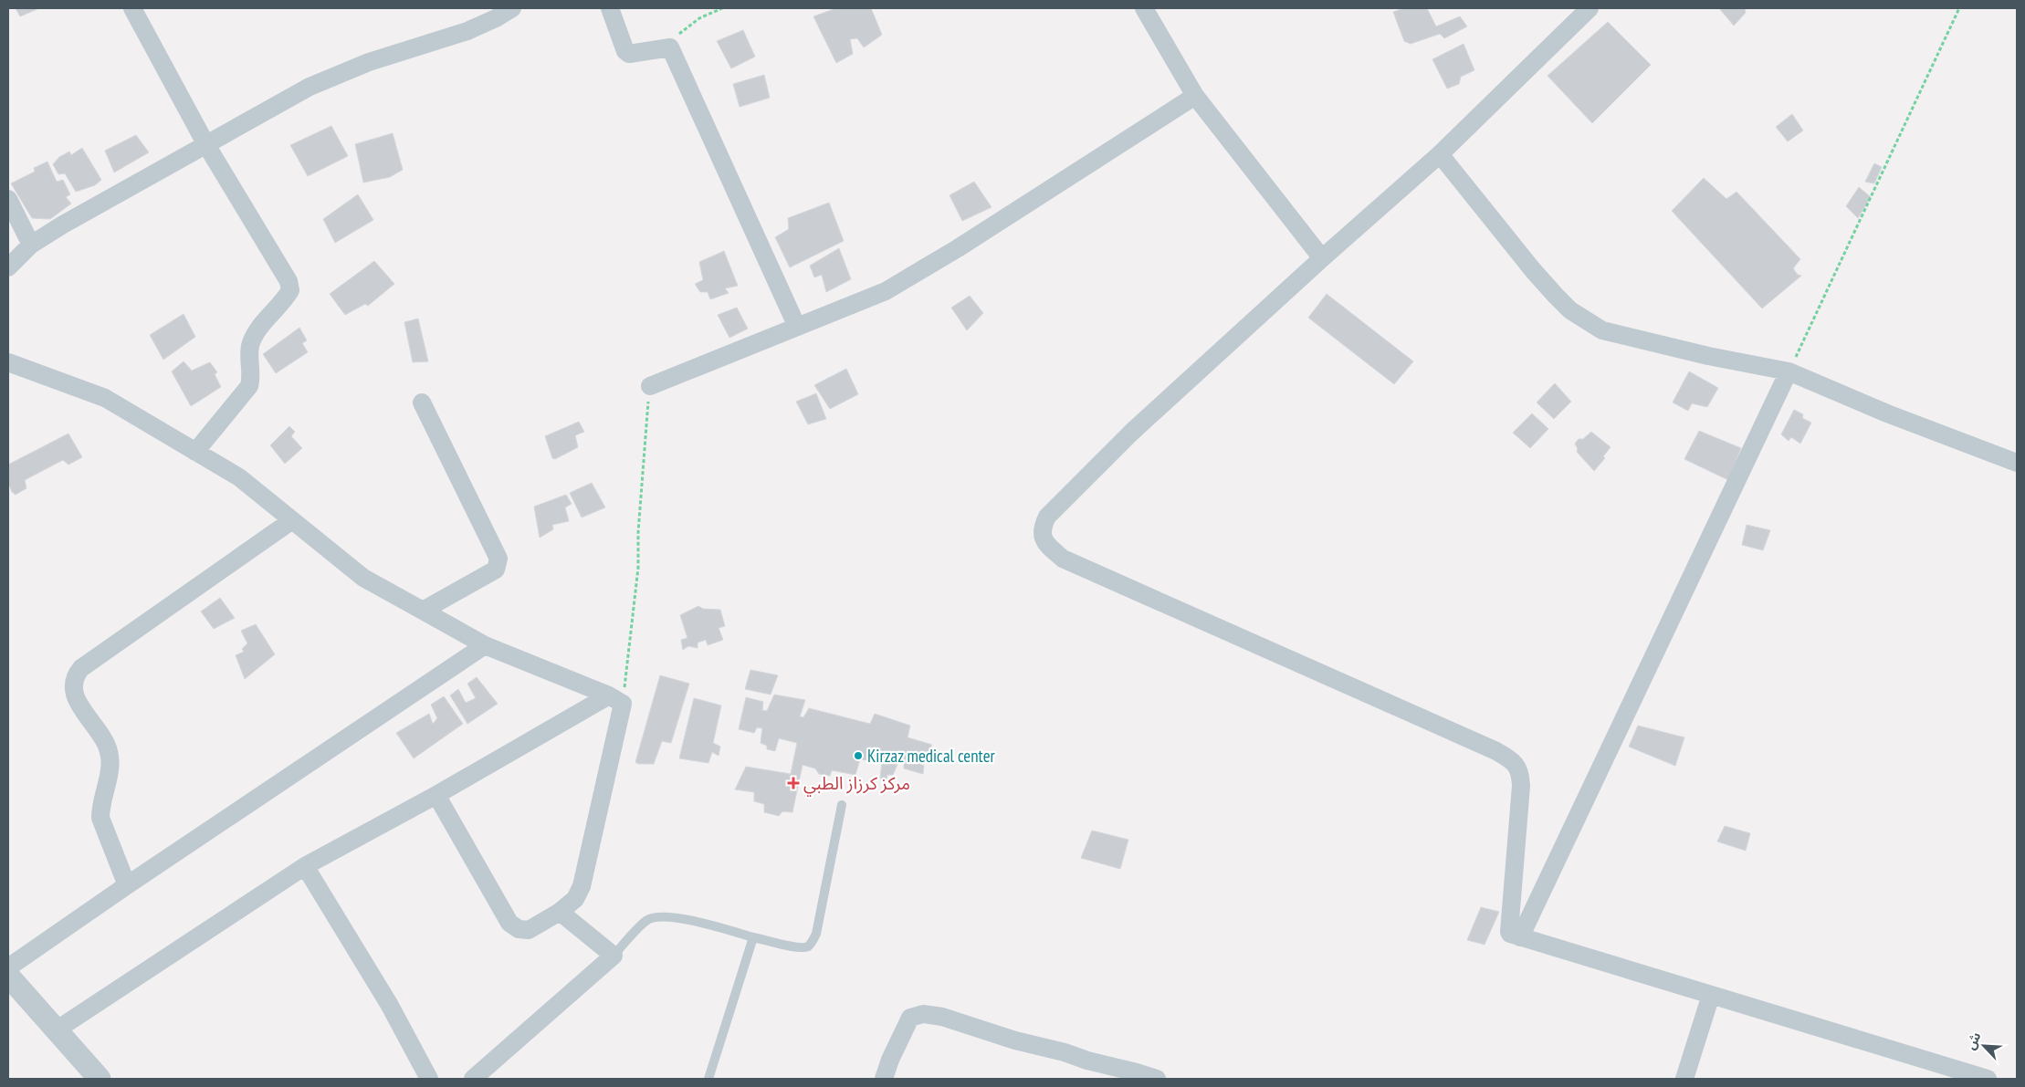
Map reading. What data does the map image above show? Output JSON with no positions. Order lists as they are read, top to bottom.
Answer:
{
  "places": {
    "other": ["Kirzaz medical center"],
    "health": ["مركز كرزاز الطبي"]
  },
  "north": "top left"
}
